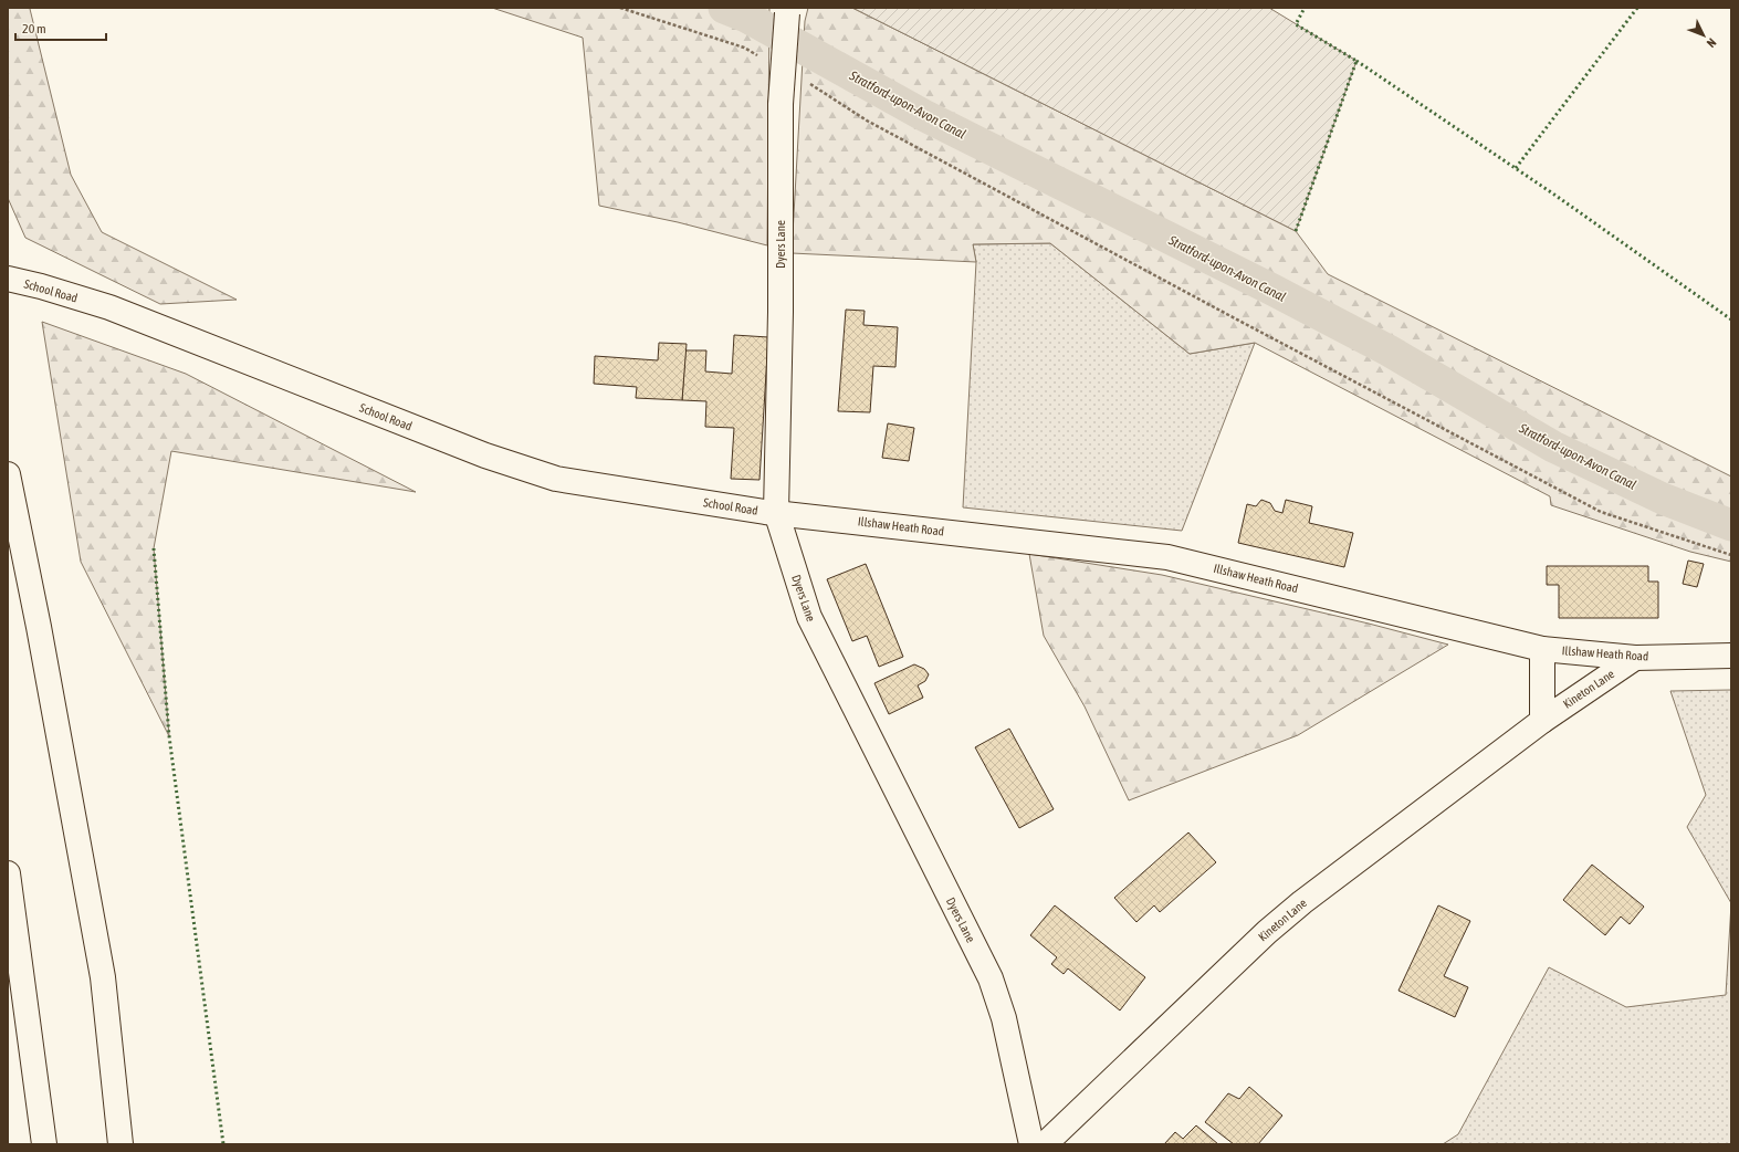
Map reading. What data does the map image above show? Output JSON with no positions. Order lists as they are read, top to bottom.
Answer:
{
  "streets": {
    "main road": [
      "Dyers Lane",
      "School Road",
      "Illshaw Heath Road",
      "Kineton Lane"
    ]
  },
  "crossings": [
    ["Dyers Lane", "School Road"],
    ["Dyers Lane", "Illshaw Heath Road"],
    ["School Road", "Illshaw Heath Road"],
    ["Illshaw Heath Road", "Kineton Lane"]
  ],
  "water": ["Stratford-upon-Avon Canal"],
  "scale_bar": "20 m",
  "north": "bottom right"
}
